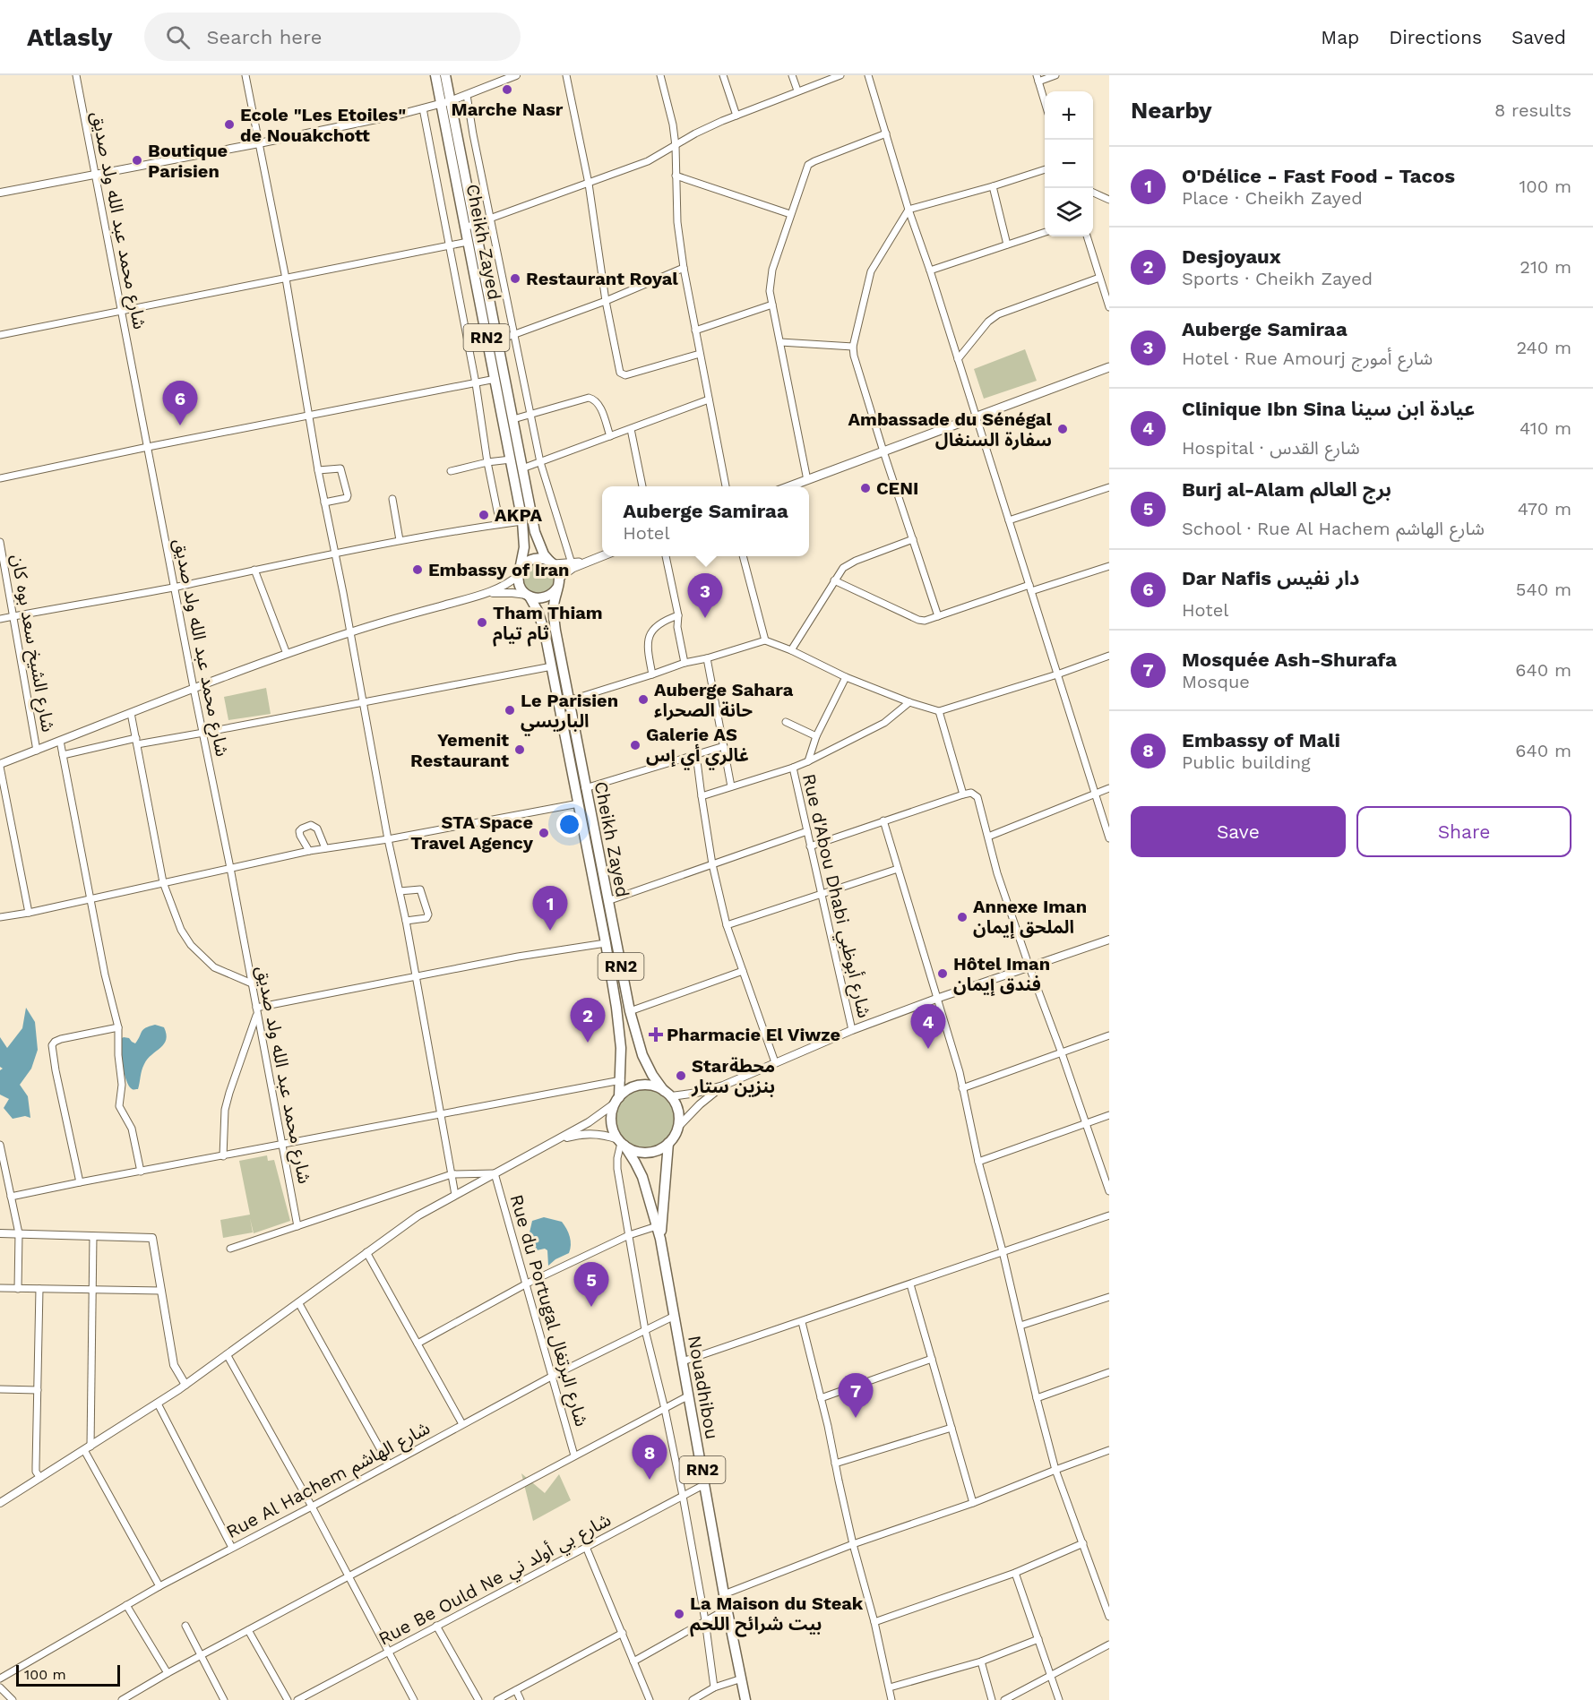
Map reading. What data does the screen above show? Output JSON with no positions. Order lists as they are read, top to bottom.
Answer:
{
  "streets": {
    "highway": ["Cheikh Zayed", "RN2", "Nouadhibou"],
    "street": [
      "شارع محمد عبد الله ولد صديق",
      "شارع الشيخ سعد بوه كان",
      "Rue d'Abou Dhabi شارع أبوظبي",
      "Rue du Portugal شارع البرتغال",
      "Rue Al Hachem شارع الهاشم",
      "Rue Be Ould Ne شارع بي أولد ني"
    ]
  },
  "crossings": [
    ["Cheikh Zayed", "Nouadhibou"],
    ["Rue du Portugal شارع البرتغال", "Rue Al Hachem شارع الهاشم"],
    ["Nouadhibou", "Rue Al Hachem شارع الهاشم"],
    ["Nouadhibou", "Rue Be Ould Ne شارع بي أولد ني"]
  ],
  "places": {
    "other": [
      "Marche Nasr",
      "Ecole \"Les Etoiles\" de Nouakchott",
      "Boutique Parisien",
      "Restaurant Royal",
      "Ambassade du Sénégal سفارة السنغال",
      "CENI",
      "AKPA",
      "Embassy of Iran",
      "Tham Thiam ثام تيام",
      "Auberge Sahara حانة الصحراء",
      "Le Parisien الباريسي",
      "Galerie AS غالري أي إس",
      "Yemenit Restaurant",
      "STA Space Travel Agency",
      "Annexe Iman الملحق إيمان",
      "Hôtel Iman فندق إيمان",
      "Starمحطة بنزين ستار",
      "La Maison du Steak بيت شرائح اللحم"
    ],
    "health": ["Pharmacie El Viwze"]
  },
  "scale_bar": "100 m",
  "page": {
    "header": "Atlasly",
    "search": "Search here",
    "nav": ["Map", "Directions", "Saved"],
    "heading": ["Nearby", "8 results"],
    "map_buttons": ["+", "−"],
    "list": [
      {
        "mark": "1",
        "name": "O'Délice - Fast Food - Tacos",
        "note": "Place · Cheikh Zayed",
        "value": "100 m"
      },
      {
        "mark": "2",
        "name": "Desjoyaux",
        "note": "Sports · Cheikh Zayed",
        "value": "210 m"
      },
      {
        "mark": "3",
        "name": "Auberge Samiraa",
        "note": "Hotel · Rue Amourj شارع أمورج",
        "value": "240 m"
      },
      {
        "mark": "4",
        "name": "Clinique Ibn Sina عيادة ابن سينا",
        "note": "Hospital · شارع القدس",
        "value": "410 m"
      },
      {
        "mark": "5",
        "name": "Burj al-Alam برج العالم",
        "note": "School · Rue Al Hachem شارع الهاشم",
        "value": "470 m"
      },
      {
        "mark": "6",
        "name": "Dar Nafis دار نفيس",
        "note": "Hotel",
        "value": "540 m"
      },
      {
        "mark": "7",
        "name": "Mosquée Ash-Shurafa",
        "note": "Mosque",
        "value": "640 m"
      },
      {
        "mark": "8",
        "name": "Embassy of Mali",
        "note": "Public building",
        "value": "640 m"
      }
    ],
    "pins": [
      "6",
      "3",
      "1",
      "2",
      "4",
      "5",
      "7",
      "8"
    ],
    "popup": ["Auberge Samiraa", "Hotel"],
    "buttons": ["Save", "Share"],
    "scale": "100 m"
  }
}
